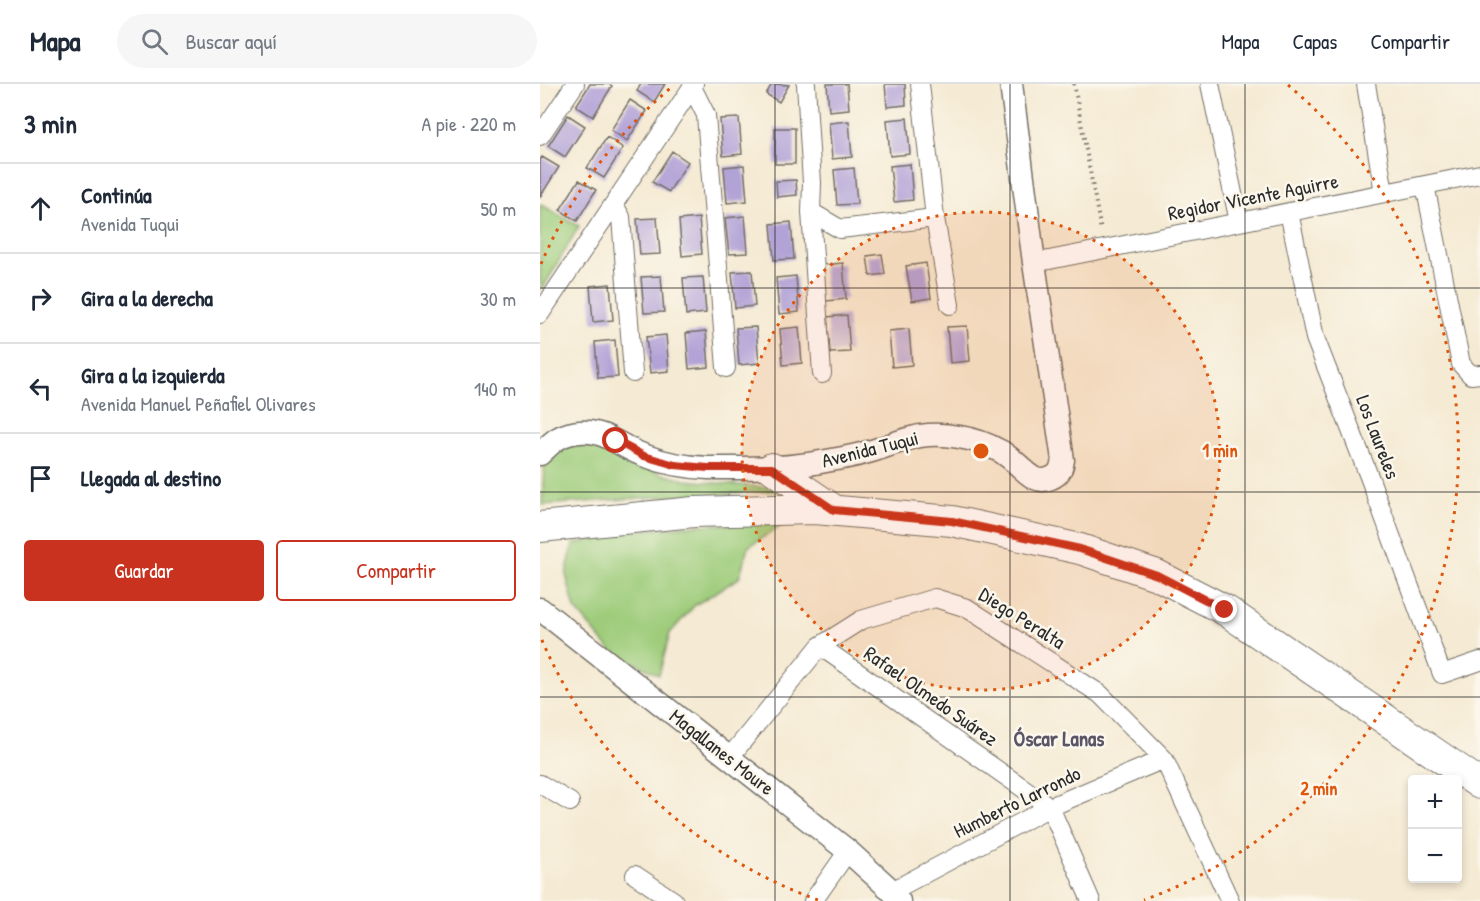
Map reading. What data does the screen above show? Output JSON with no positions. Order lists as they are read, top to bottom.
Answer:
{
  "streets": {
    "street": [
      "Regidor Vicente Aguirre",
      "Los Laureles",
      "Avenida Tuqui",
      "Diego Peralta",
      "Rafael Olmedo Suárez",
      "Magallanes Moure",
      "Humberto Larrondo"
    ]
  },
  "crossings": [
    ["Regidor Vicente Aguirre", "Los Laureles"],
    ["Regidor Vicente Aguirre", "Avenida Tuqui"],
    ["Diego Peralta", "Rafael Olmedo Suárez"],
    ["Diego Peralta", "Magallanes Moure"],
    ["Diego Peralta", "Humberto Larrondo"],
    ["Rafael Olmedo Suárez", "Humberto Larrondo"],
    ["Magallanes Moure", "Humberto Larrondo"]
  ],
  "districts": ["Óscar Lanas"],
  "page": {
    "header": "Mapa",
    "search": "Buscar aquí",
    "nav": ["Mapa", "Capas", "Compartir"],
    "heading": ["3 min", "A pie · 220 m"],
    "list": [
      ["Continúa", "Avenida Tuqui", "50 m"],
      ["Gira a la derecha", "30 m"],
      ["Gira a la izquierda", "Avenida Manuel Peñafiel Olivares", "140 m"],
      "Llegada al destino"
    ],
    "buttons": ["Guardar", "Compartir"],
    "map_buttons": ["+", "−"]
  },
  "rings": ["1 min", "2 min"]
}
